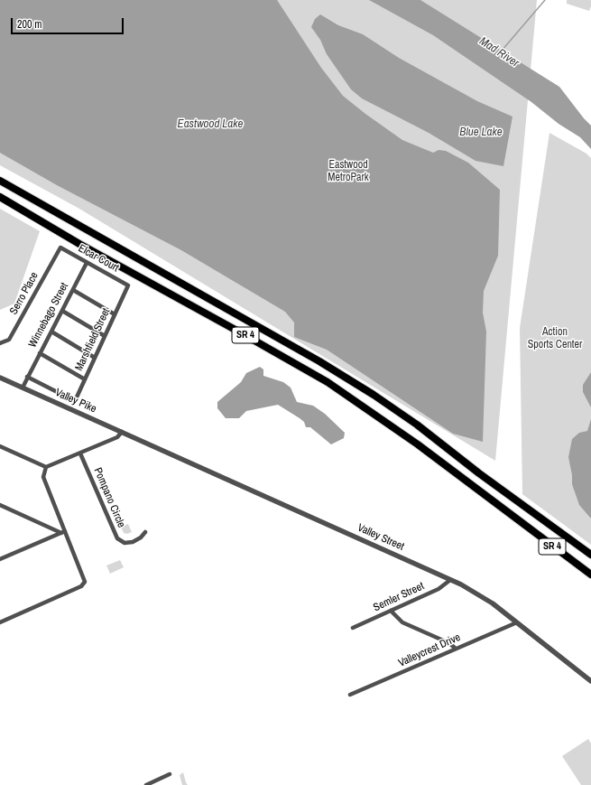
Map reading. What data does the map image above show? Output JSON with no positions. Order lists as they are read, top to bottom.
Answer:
{
  "streets": {
    "highway": ["SR 4"],
    "street": [
      "Elcar Court",
      "Serro Place",
      "Winnebago Street",
      "Marshfield Street",
      "Valley Pike",
      "Pompano Circle",
      "Valley Street",
      "Semler Street",
      "Valleycrest Drive"
    ]
  },
  "crossings": [
    ["Elcar Court", "Serro Place"],
    ["Elcar Court", "Winnebago Street"],
    ["Elcar Court", "Marshfield Street"],
    ["Winnebago Street", "Marshfield Street"],
    ["Winnebago Street", "Valley Pike"],
    ["Valley Pike", "Valley Street"],
    ["Valley Street", "Semler Street"],
    ["Valley Street", "Valleycrest Drive"]
  ],
  "water": ["Mad River", "Eastwood Lake", "Blue Lake"],
  "parks": ["Eastwood MetroPark", "Action Sports Center"],
  "scale_bar": "200 m"
}
